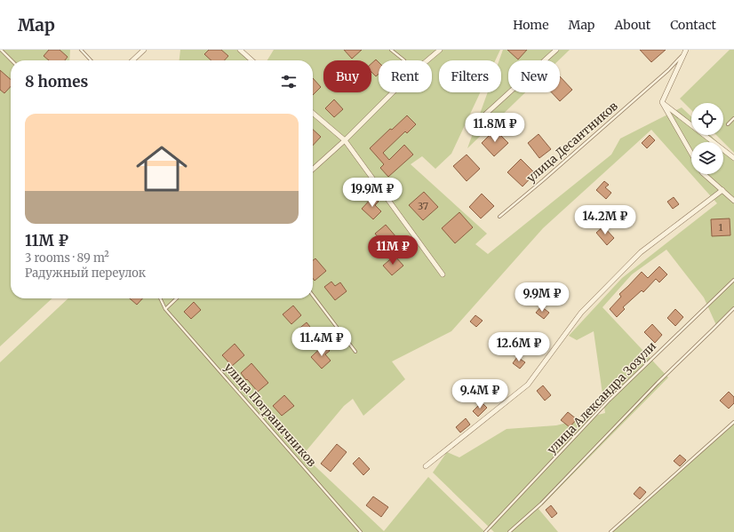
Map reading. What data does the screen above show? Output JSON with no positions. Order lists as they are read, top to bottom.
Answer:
{
  "streets": {
    "lane": ["улица Десантников", "улица Александра Зозули", "улица Пограничников"]
  },
  "house_numbers": ["37", "1"],
  "page": {
    "header": "Map",
    "nav": [
      "Home",
      "Map",
      "About",
      "Contact"
    ],
    "chip": [
      "Buy",
      "Rent",
      "Filters",
      "New"
    ],
    "heading": "8 homes",
    "list": [
      {
        "name": "11M ₽",
        "note": "3 rooms · 89 m² · Радужный переулок"
      }
    ],
    "price": [
      "11.8M ₽",
      "19.9M ₽",
      "14.2M ₽",
      "11M ₽",
      "9.9M ₽",
      "11.4M ₽",
      "12.6M ₽",
      "9.4M ₽"
    ]
  }
}
